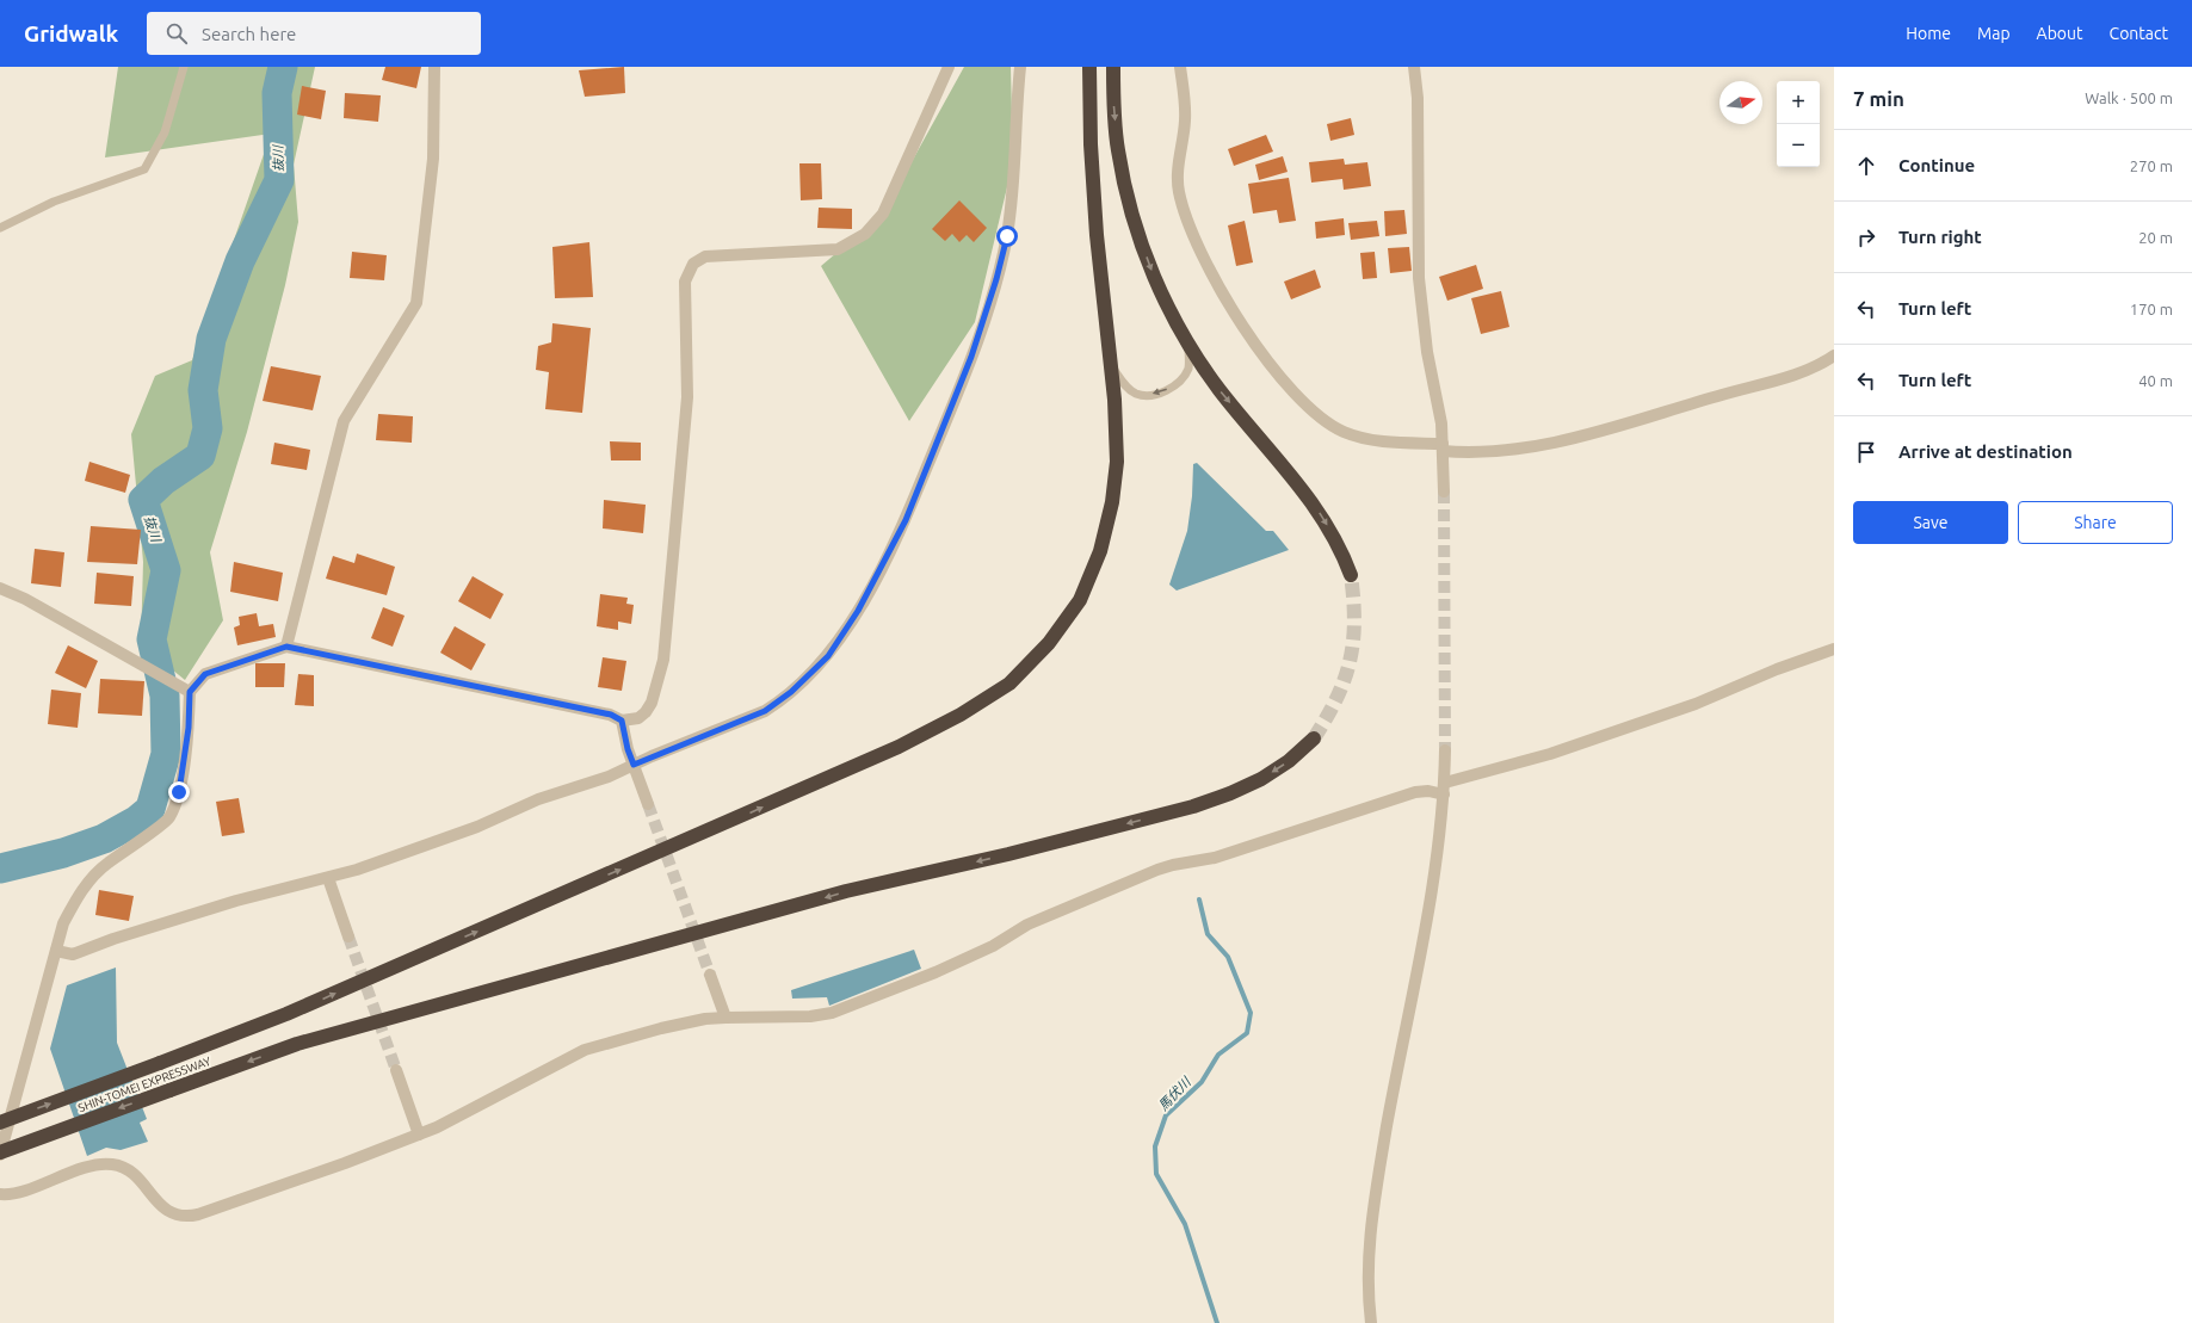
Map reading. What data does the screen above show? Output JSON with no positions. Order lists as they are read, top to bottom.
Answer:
{
  "streets": {
    "highway": ["SHIN-TOMEI EXPRESSWAY"]
  },
  "water": ["抜川", "馬伏川"],
  "north": "right",
  "page": {
    "header": "Gridwalk",
    "search": "Search here",
    "nav": [
      "Home",
      "Map",
      "About",
      "Contact"
    ],
    "heading": ["7 min", "Walk · 500 m"],
    "map_buttons": ["+", "−"],
    "list": [
      ["Continue", "270 m"],
      ["Turn right", "20 m"],
      ["Turn left", "170 m"],
      ["Turn left", "40 m"],
      "Arrive at destination"
    ],
    "buttons": ["Save", "Share"]
  }
}
